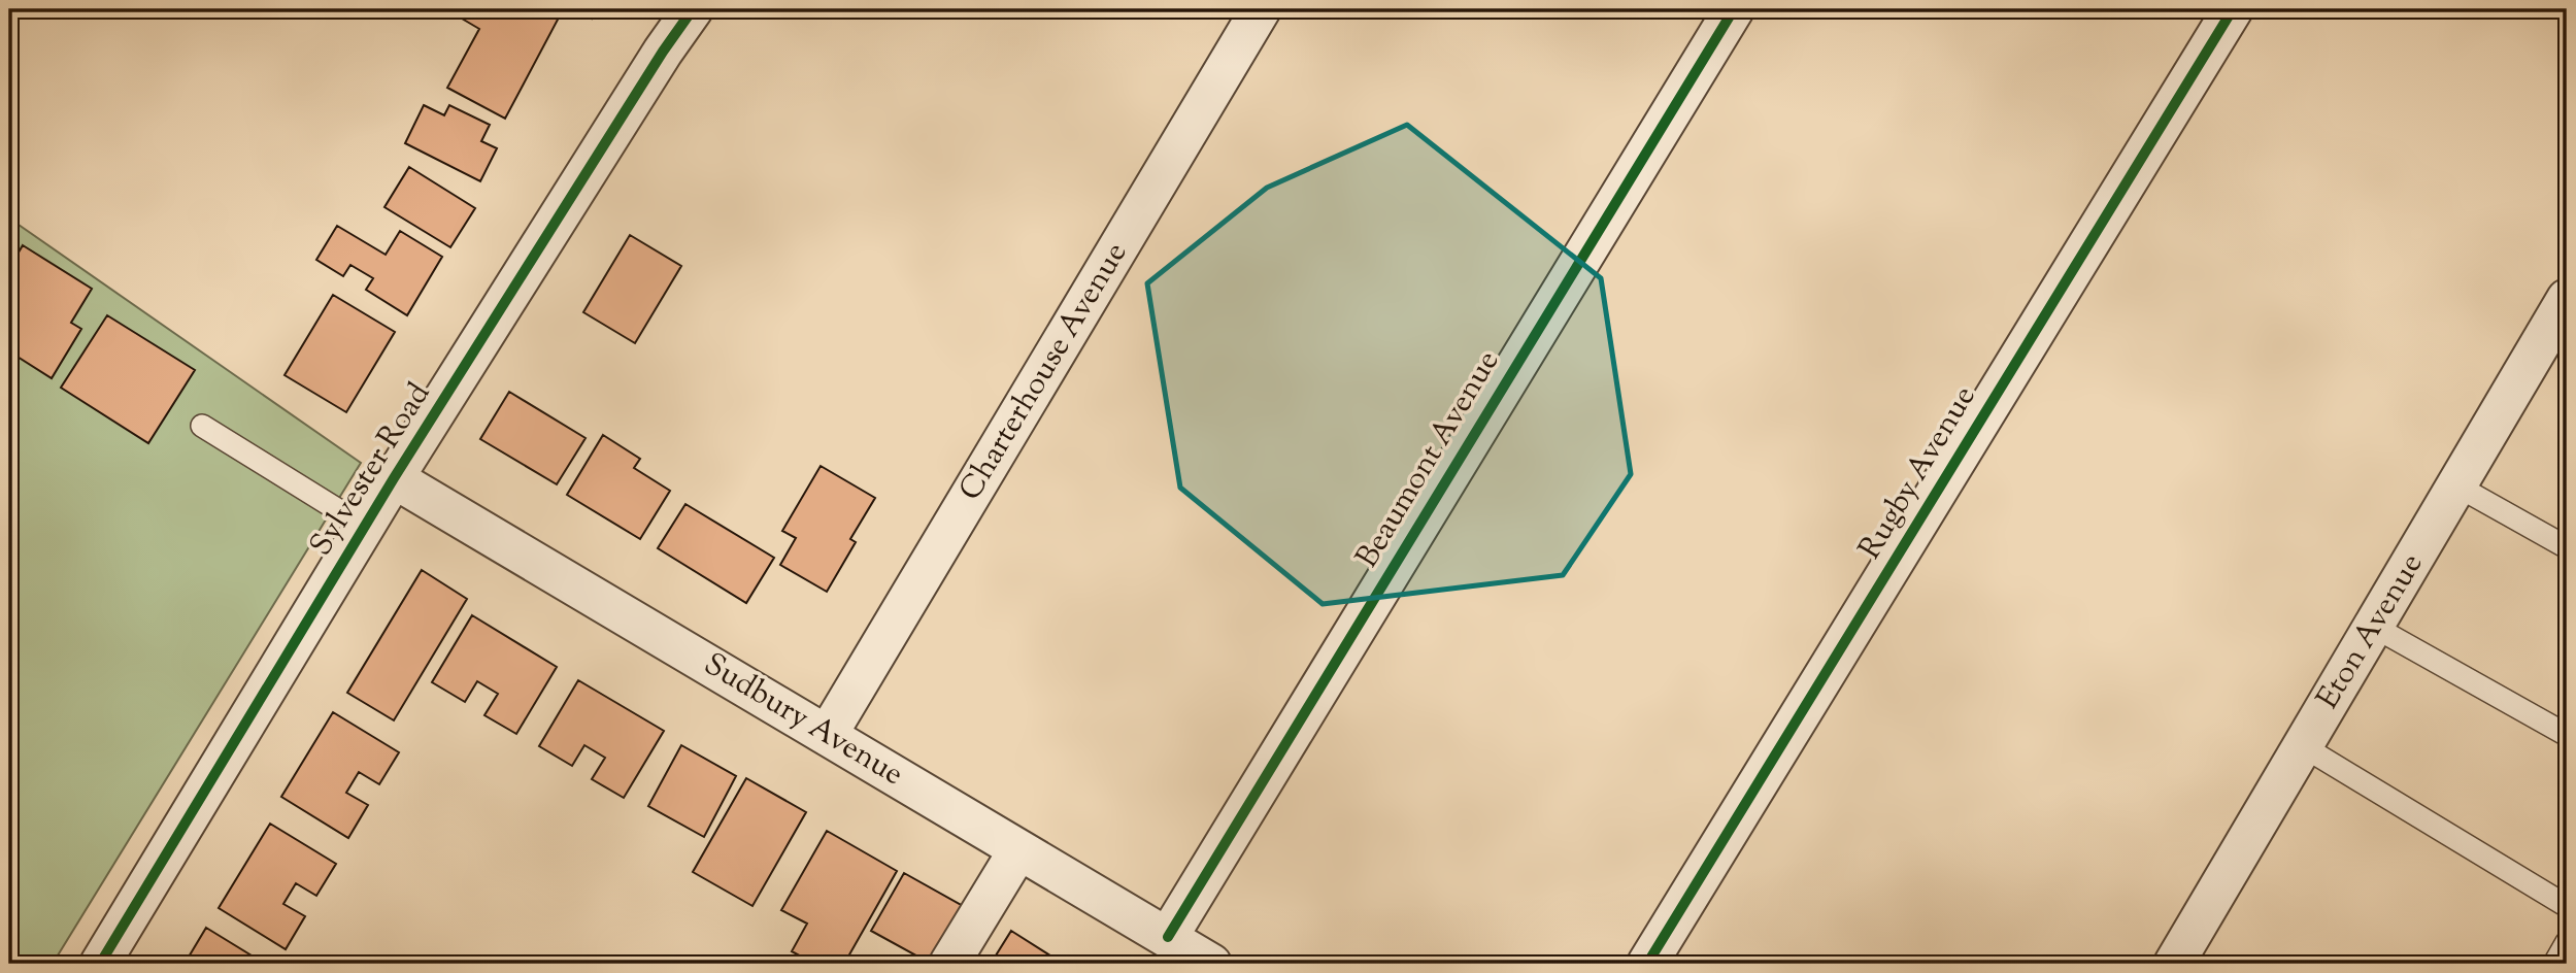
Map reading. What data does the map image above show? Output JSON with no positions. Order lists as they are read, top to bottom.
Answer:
{
  "streets": {
    "street": [
      "Charterhouse Avenue",
      "Beaumont Avenue",
      "Sylvester Road",
      "Rugby Avenue",
      "Eton Avenue",
      "Sudbury Avenue"
    ]
  },
  "crossings": [
    ["Charterhouse Avenue", "Sudbury Avenue"],
    ["Beaumont Avenue", "Sudbury Avenue"],
    ["Sylvester Road", "Sudbury Avenue"]
  ]
}
